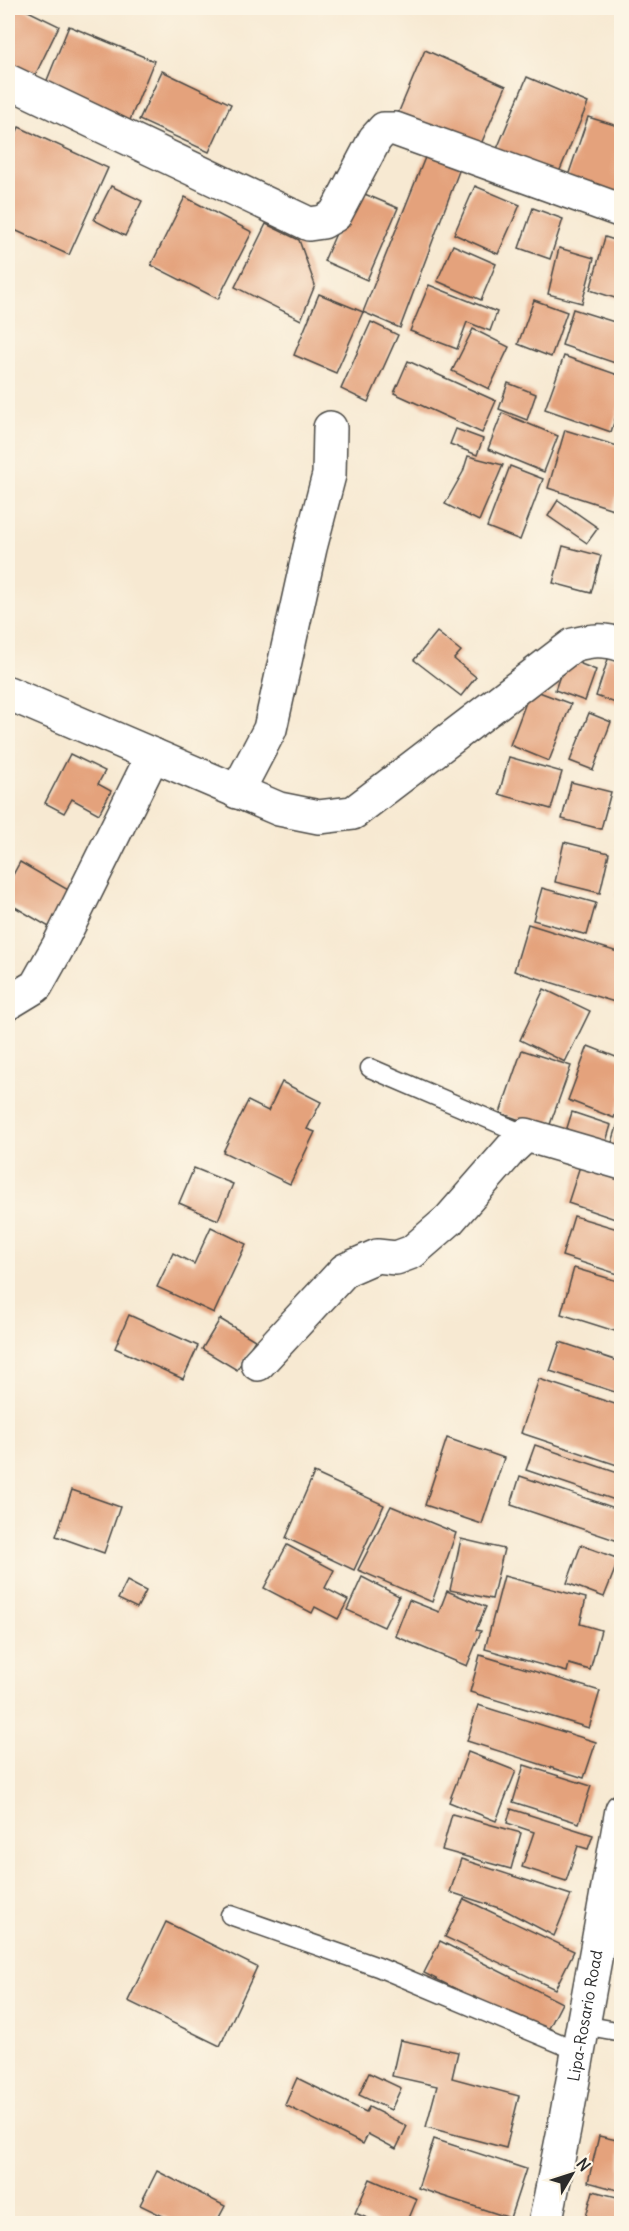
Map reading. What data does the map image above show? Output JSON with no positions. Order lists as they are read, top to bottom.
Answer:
{
  "streets": {
    "street": ["Lipa-Rosario Road"]
  },
  "north": "top right"
}
